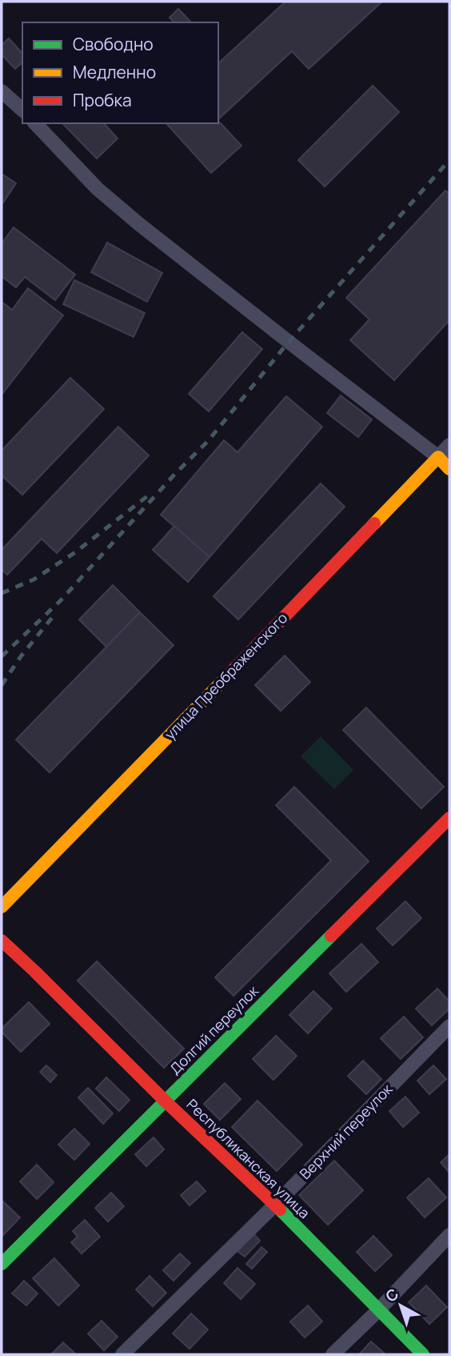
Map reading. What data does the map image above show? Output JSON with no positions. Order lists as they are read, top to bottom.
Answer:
{
  "streets": {
    "street": [
      "улица Преображенского",
      "Долгий переулок",
      "Верхний переулок",
      "Республиканская улица"
    ]
  },
  "crossings": [
    ["Долгий переулок", "Республиканская улица"],
    ["Верхний переулок", "Республиканская улица"]
  ],
  "legend": ["Свободно", "Медленно", "Пробка"],
  "north": "top left"
}
